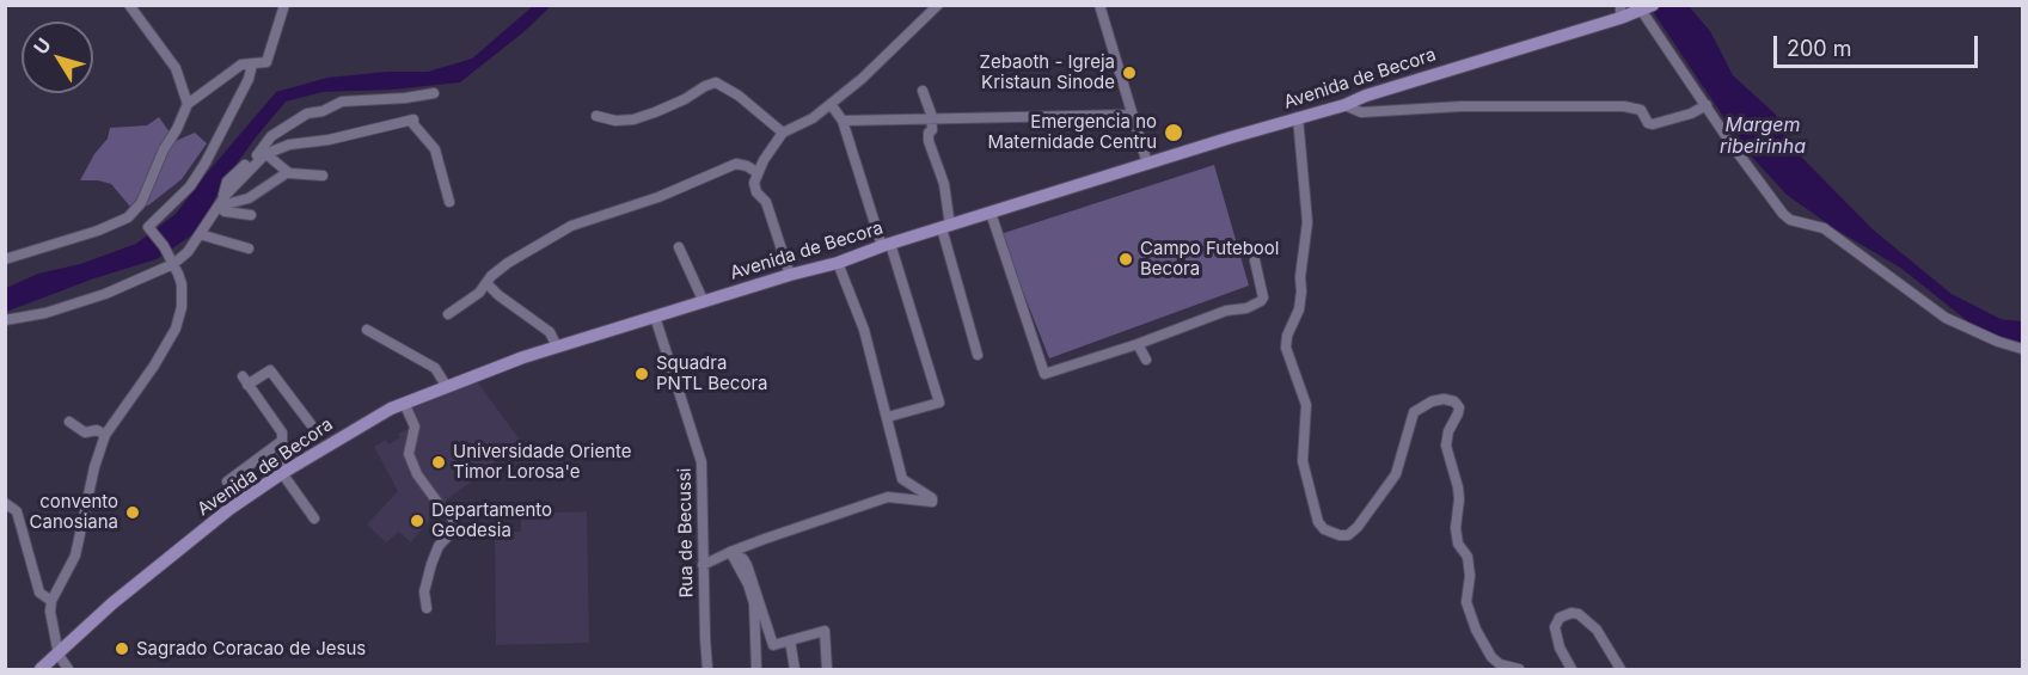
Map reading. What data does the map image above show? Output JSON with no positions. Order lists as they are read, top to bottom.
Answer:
{
  "streets": {
    "main road": ["Avenida de Becora"],
    "street": ["Rua de Becussi"]
  },
  "crossings": [
    ["Avenida de Becora", "Rua de Becussi"]
  ],
  "water": ["Margem ribeirinha"],
  "places": [
    "Zebaoth - Igreja Kristaun Sinode",
    "Emergencia no Maternidade Centru",
    "Campo Futebool Becora",
    "Squadra PNTL Becora",
    "Universidade Oriente Timor Lorosa'e",
    "convento Canosiana",
    "Departamento Geodesia",
    "Sagrado Coracao de Jesus"
  ],
  "scale_bar": "200 m",
  "north": "top left"
}
